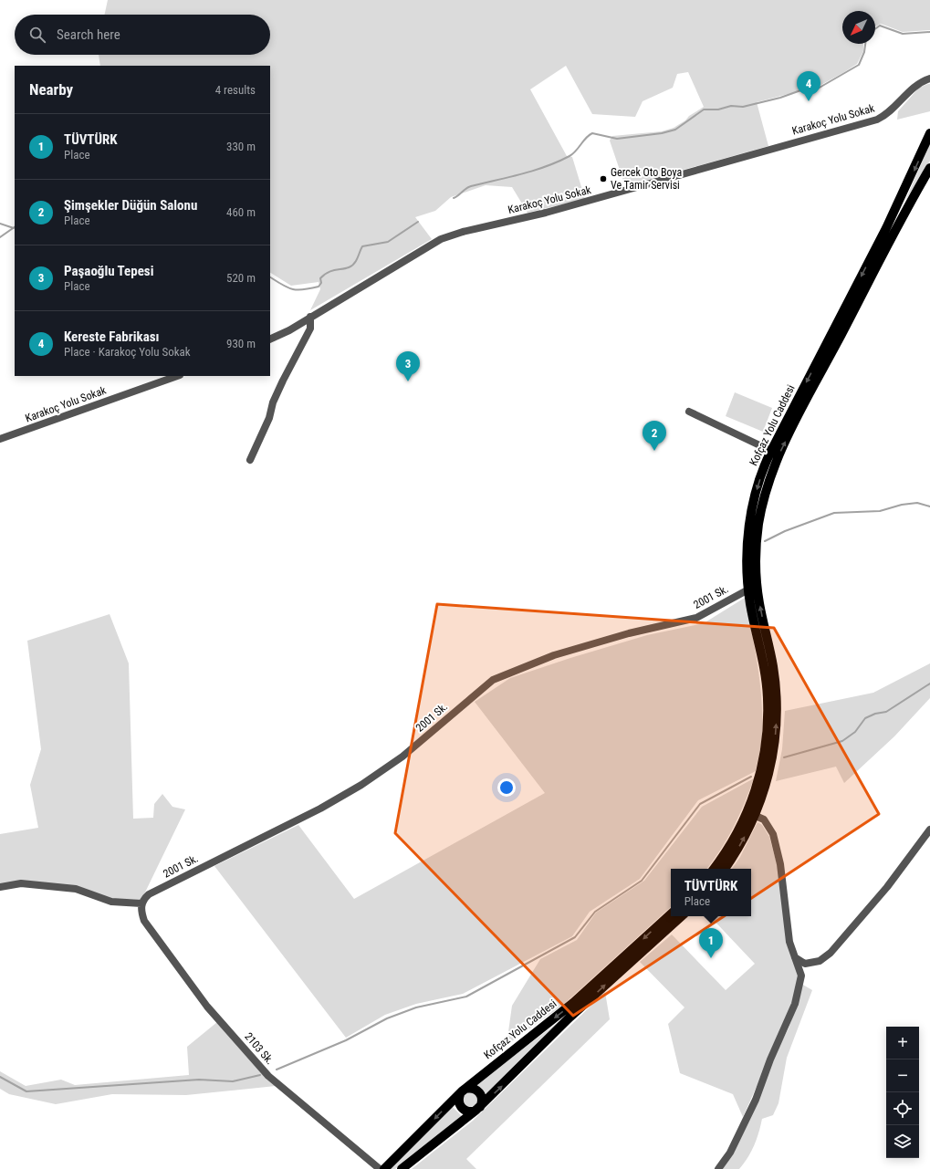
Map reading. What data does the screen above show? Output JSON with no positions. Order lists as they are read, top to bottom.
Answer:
{
  "streets": {
    "main road": ["Kofçaz Yolu Caddesi"],
    "street": ["Karakoç Yolu Sokak", "2001 Sk.", "2103 Sk."]
  },
  "crossings": [
    ["Kofçaz Yolu Caddesi", "2001 Sk."],
    ["2001 Sk.", "2103 Sk."]
  ],
  "places": ["Gercek Oto Boya Ve Tamir Servisi"],
  "north": "bottom left",
  "page": {
    "search": "Search here",
    "heading": ["Nearby", "4 results"],
    "pins": [
      "4",
      "3",
      "2",
      "1"
    ],
    "list": [
      {
        "mark": "1",
        "name": "TÜVTÜRK",
        "note": "Place",
        "value": "330 m"
      },
      {
        "mark": "2",
        "name": "Şimşekler Düğün Salonu",
        "note": "Place",
        "value": "460 m"
      },
      {
        "mark": "3",
        "name": "Paşaoğlu Tepesi",
        "note": "Place",
        "value": "520 m"
      },
      {
        "mark": "4",
        "name": "Kereste Fabrikası",
        "note": "Place · Karakoç Yolu Sokak",
        "value": "930 m"
      }
    ],
    "popup": ["TÜVTÜRK", "Place"],
    "map_buttons": ["+", "−"]
  }
}
